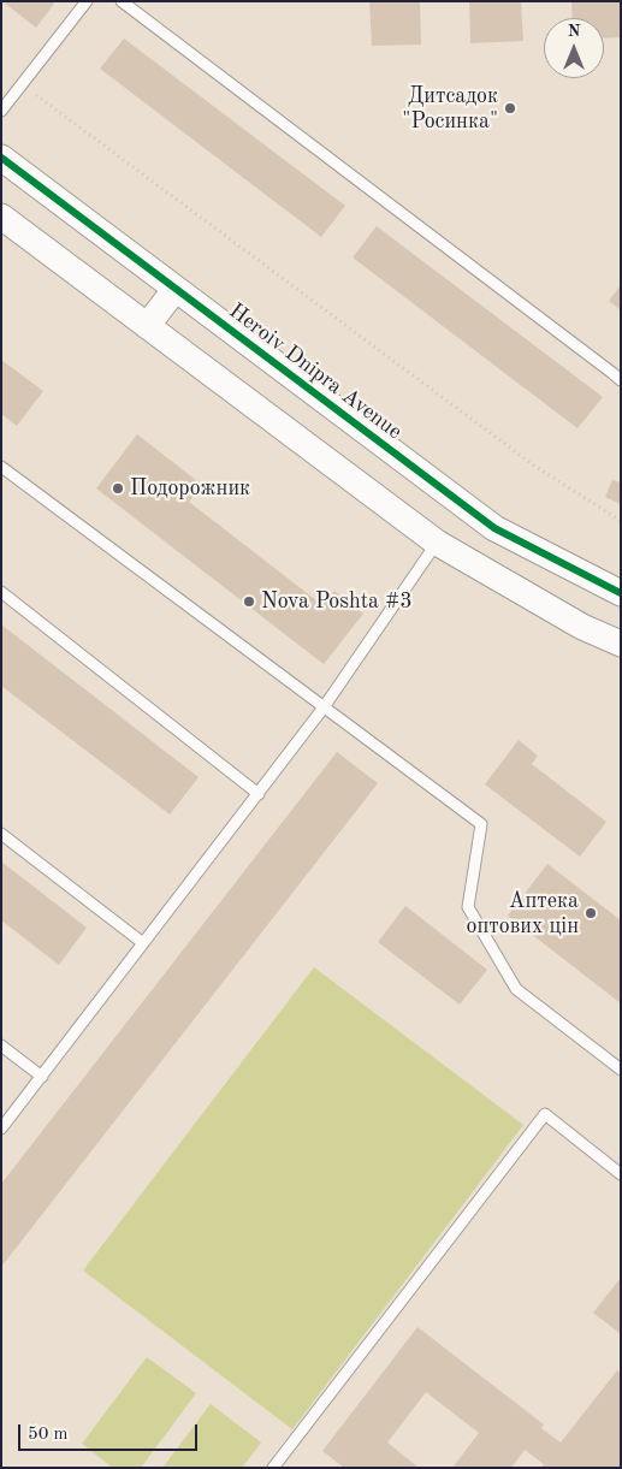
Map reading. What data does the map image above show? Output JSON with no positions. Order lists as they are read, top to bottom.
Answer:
{
  "streets": {
    "street": ["Heroiv Dnipra Avenue"]
  },
  "places": [
    "Дитсадок \"Росинка\"",
    "Подорожник",
    "Nova Poshta #3",
    "Аптека оптових цін"
  ],
  "scale_bar": "50 m",
  "north": "top"
}
